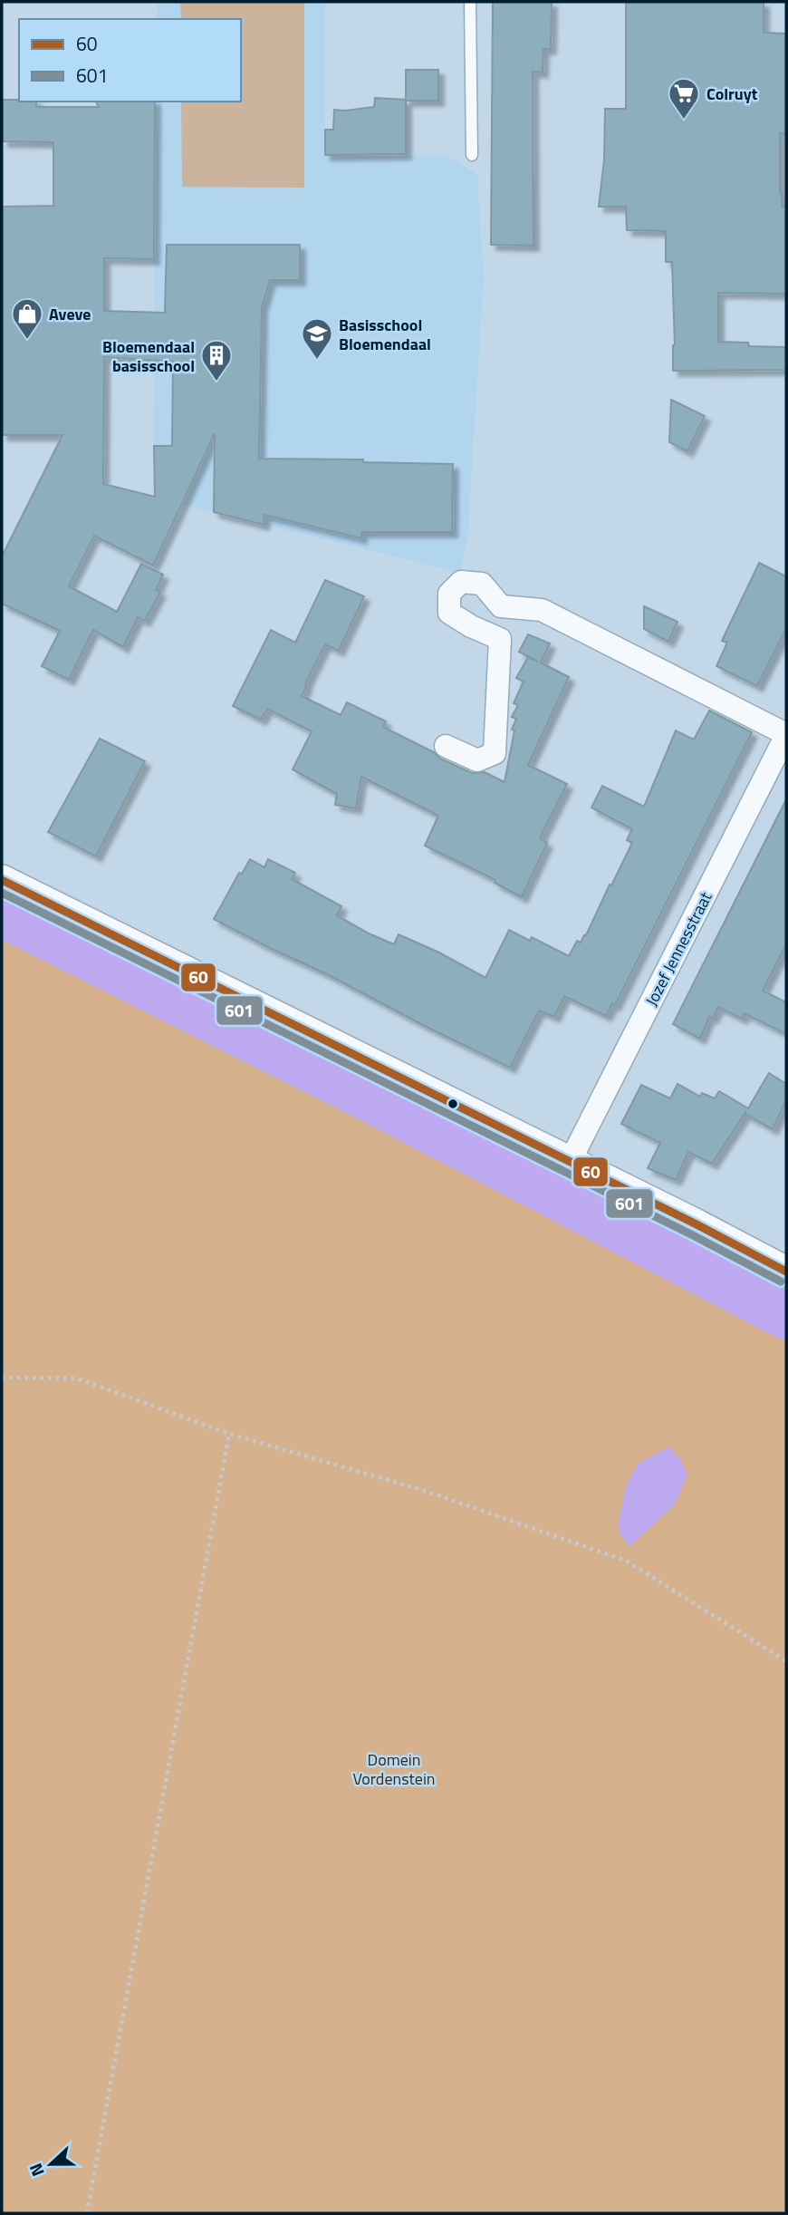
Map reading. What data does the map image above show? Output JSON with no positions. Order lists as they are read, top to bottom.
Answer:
{
  "streets": {
    "street": ["Jozef Jennesstraat"]
  },
  "parks": ["Domein Vordenstein"],
  "places": {
    "supermarket": ["Colruyt"],
    "shop": ["Aveve"],
    "school or university": ["Basisschool Bloemendaal"],
    "building": ["Bloemendaal basisschool"]
  },
  "lines": ["transit line 60", "transit line 601"],
  "legend": ["60", "601"],
  "north": "left"
}
